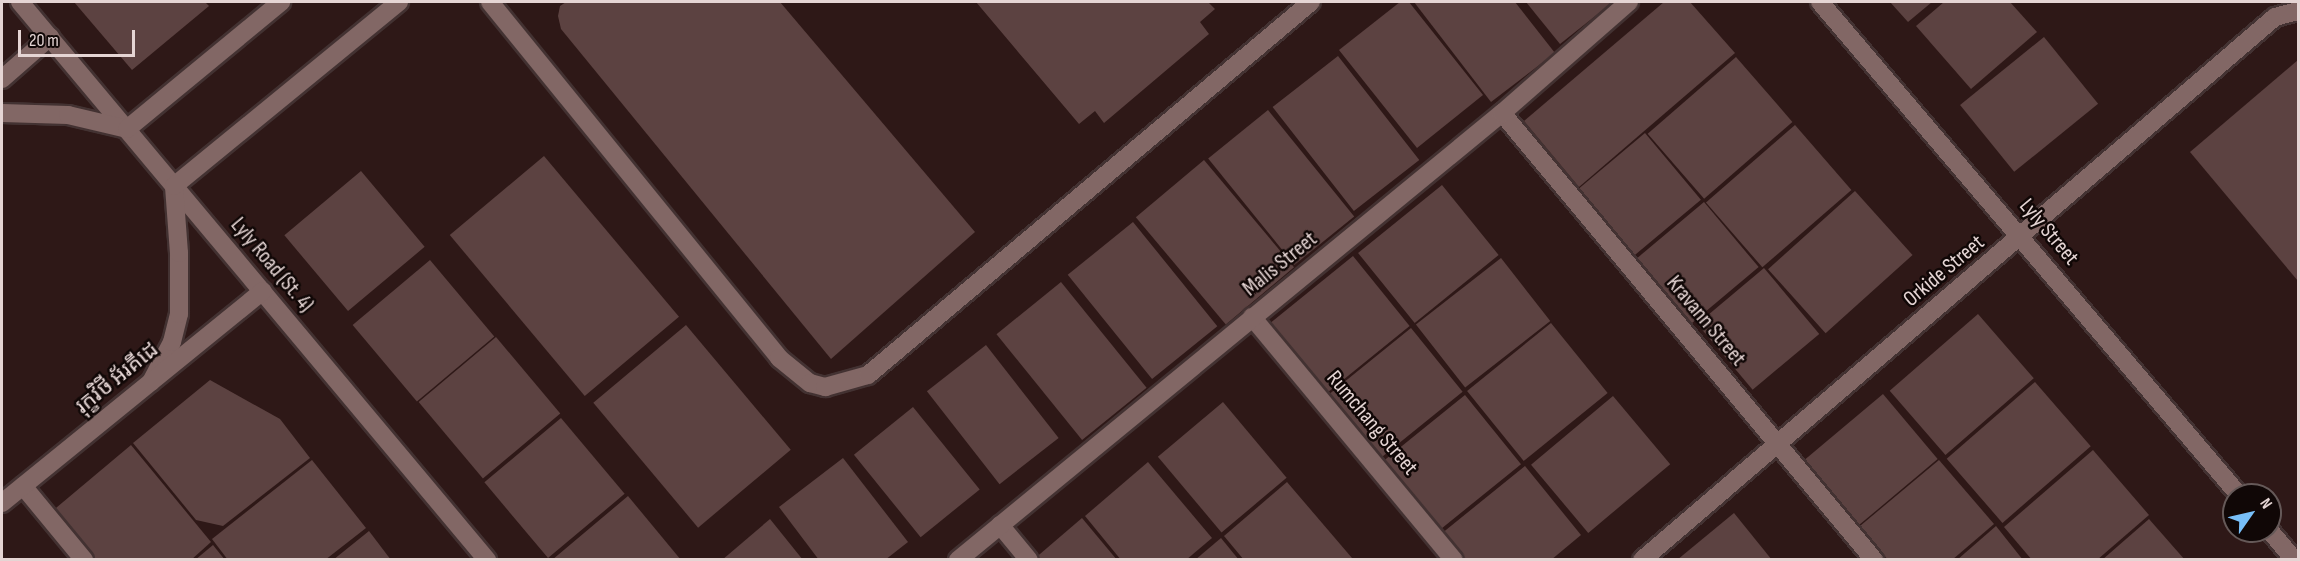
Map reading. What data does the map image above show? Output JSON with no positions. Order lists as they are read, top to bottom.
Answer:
{
  "streets": {
    "street": [
      "Lyly Street",
      "Malis Street",
      "Lyly Road (St. 4)",
      "Orkide Street",
      "Kravann Street",
      "រុក្ខវិថី អ័រគីដេ",
      "Rumchang Street"
    ]
  },
  "crossings": [
    ["Lyly Street", "Orkide Street"],
    ["Malis Street", "Kravann Street"],
    ["Malis Street", "Rumchang Street"],
    ["Lyly Road (St. 4)", "រុក្ខវិថី អ័រគីដេ"],
    ["Orkide Street", "Kravann Street"]
  ],
  "scale_bar": "20 m",
  "north": "top right"
}
